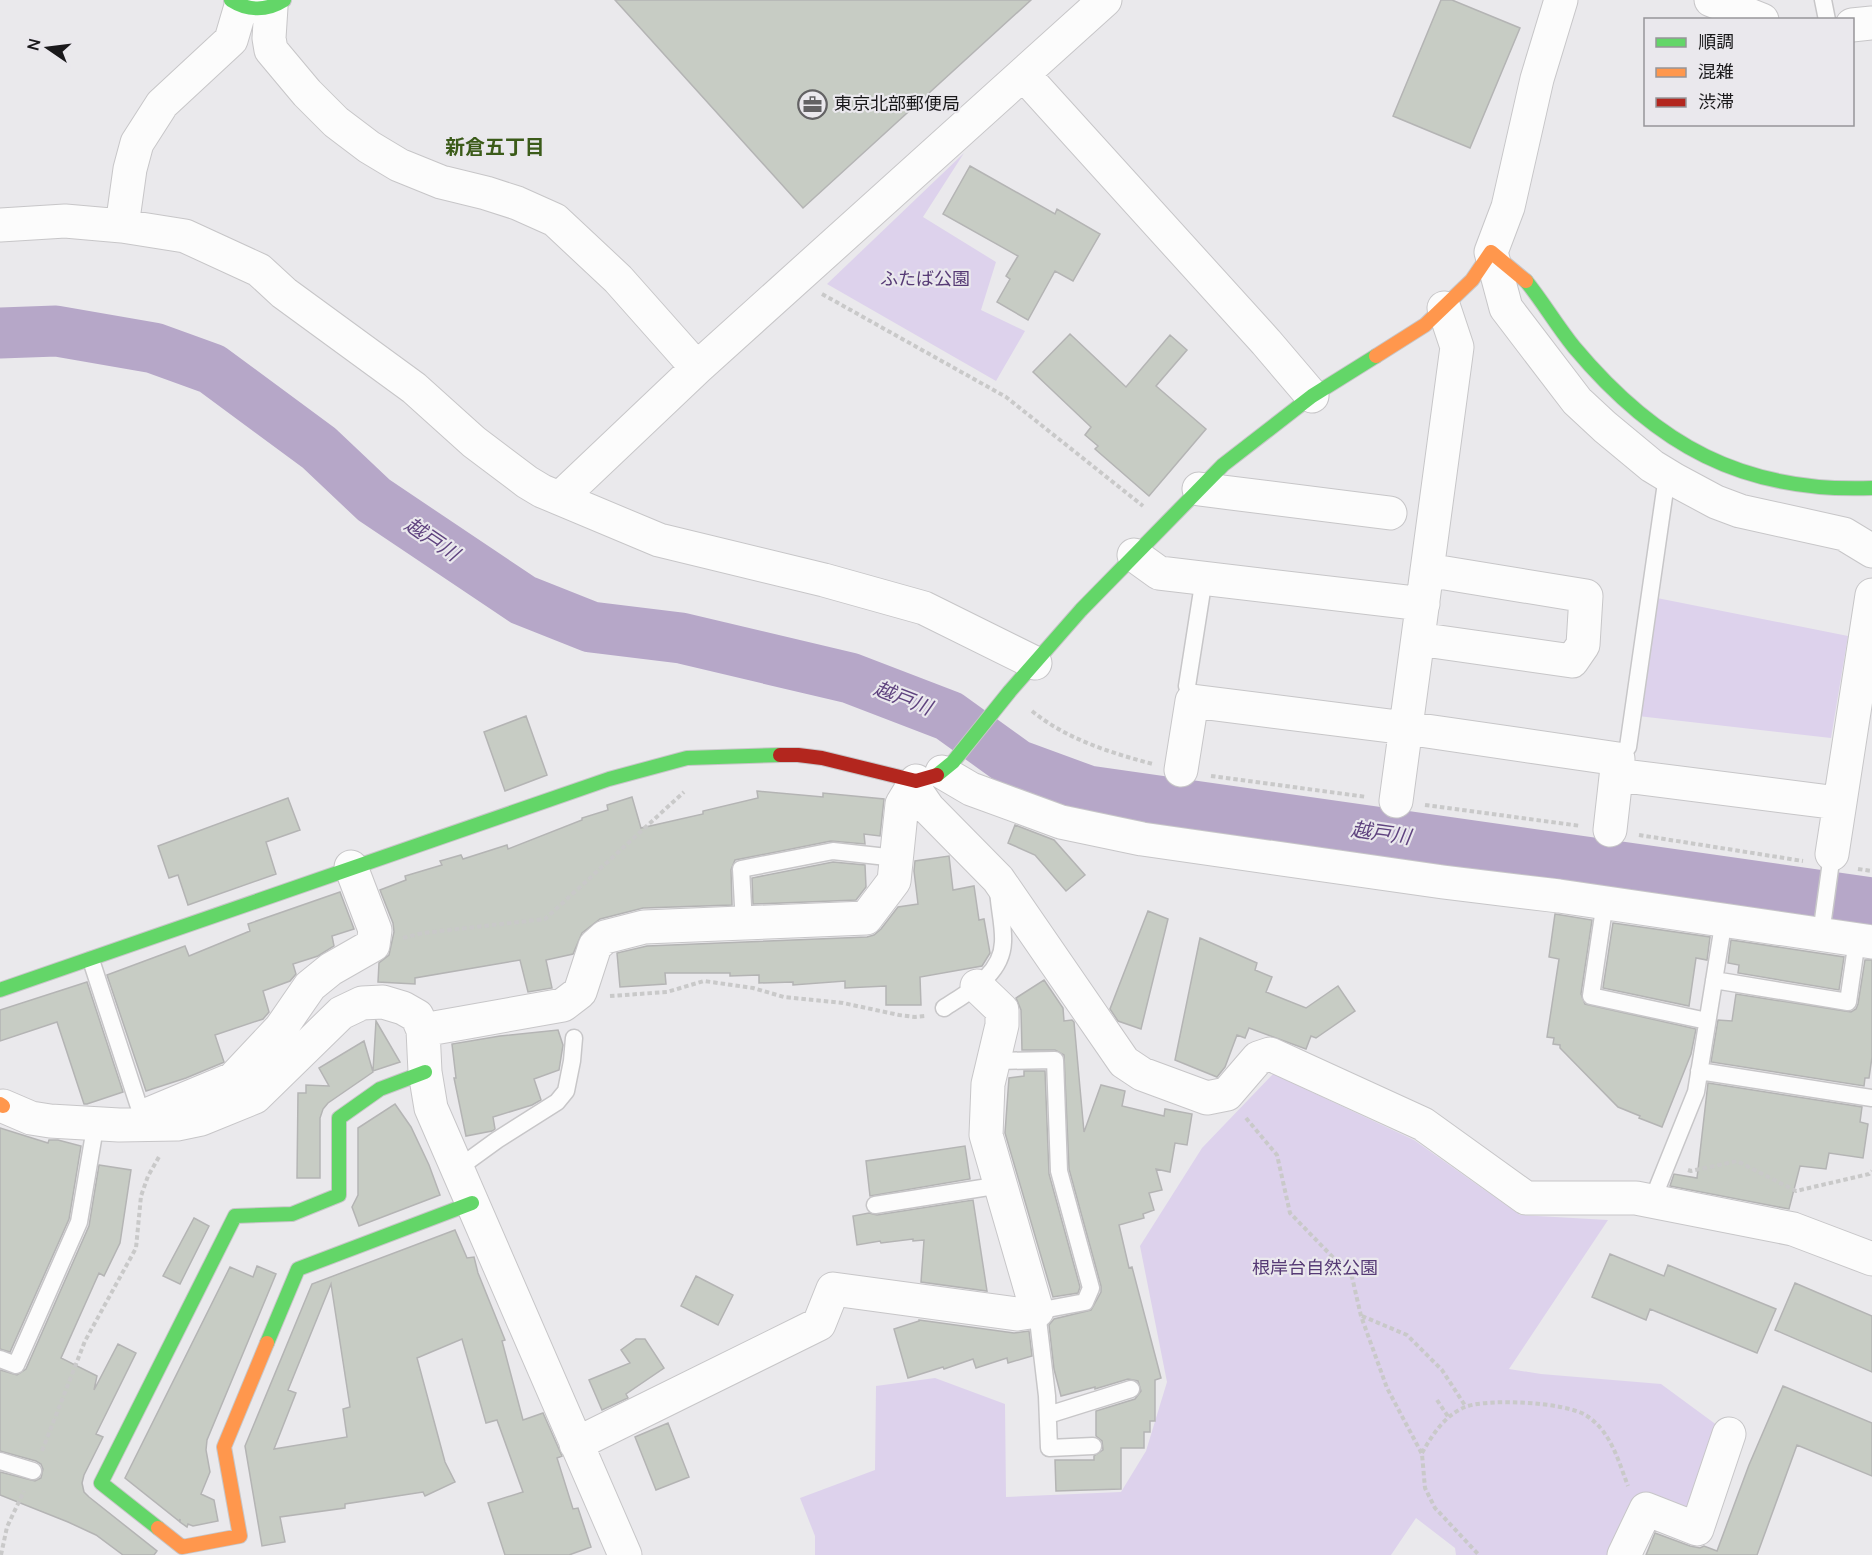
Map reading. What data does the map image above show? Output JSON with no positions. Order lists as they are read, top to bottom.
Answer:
{
  "districts": ["新倉五丁目"],
  "water": ["越戸川"],
  "parks": ["ふたば公園", "根岸台自然公園"],
  "places": {
    "office": ["東京北部郵便局"]
  },
  "legend": ["順調", "混雑", "渋滞"],
  "north": "left"
}
